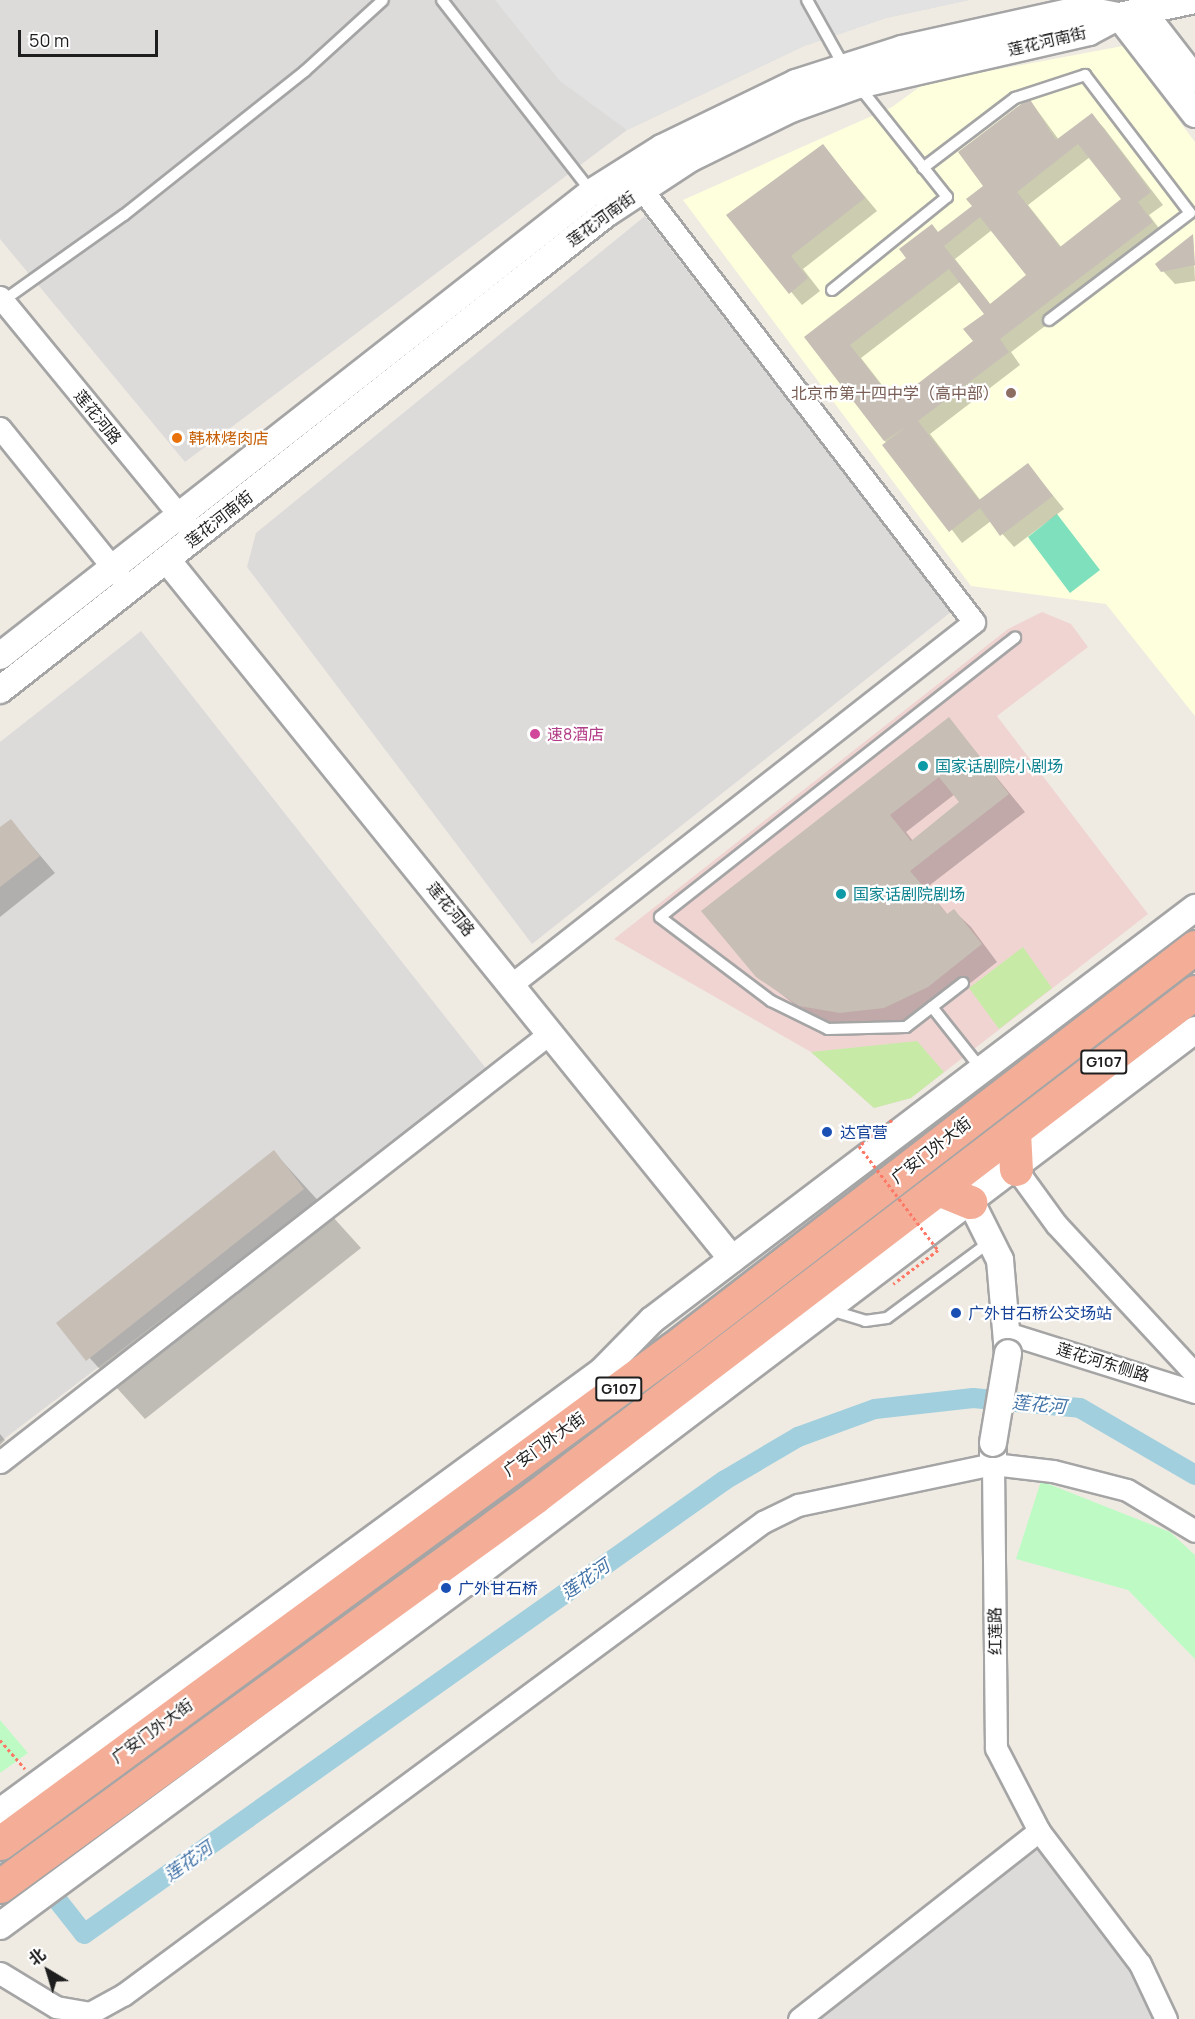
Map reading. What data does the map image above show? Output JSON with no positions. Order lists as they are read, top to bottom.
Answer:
{
  "streets": {
    "highway": ["G107", "广安门外大街"],
    "street": [
      "莲花河南街",
      "莲花河路",
      "莲花河东侧路",
      "红莲路"
    ]
  },
  "crossings": [
    ["莲花河南街", "莲花河路"],
    ["莲花河路", "广安门外大街"],
    ["莲花河东侧路", "红莲路"]
  ],
  "water": ["莲花河"],
  "places": [
    "北京市第十四中学（高中部）",
    "韩林烤肉店",
    "速8酒店",
    "国家话剧院小剧场",
    "国家话剧院剧场",
    "达官营",
    "广外甘石桥公交场站",
    "广外甘石桥"
  ],
  "scale_bar": "50 m",
  "north": "top left"
}
